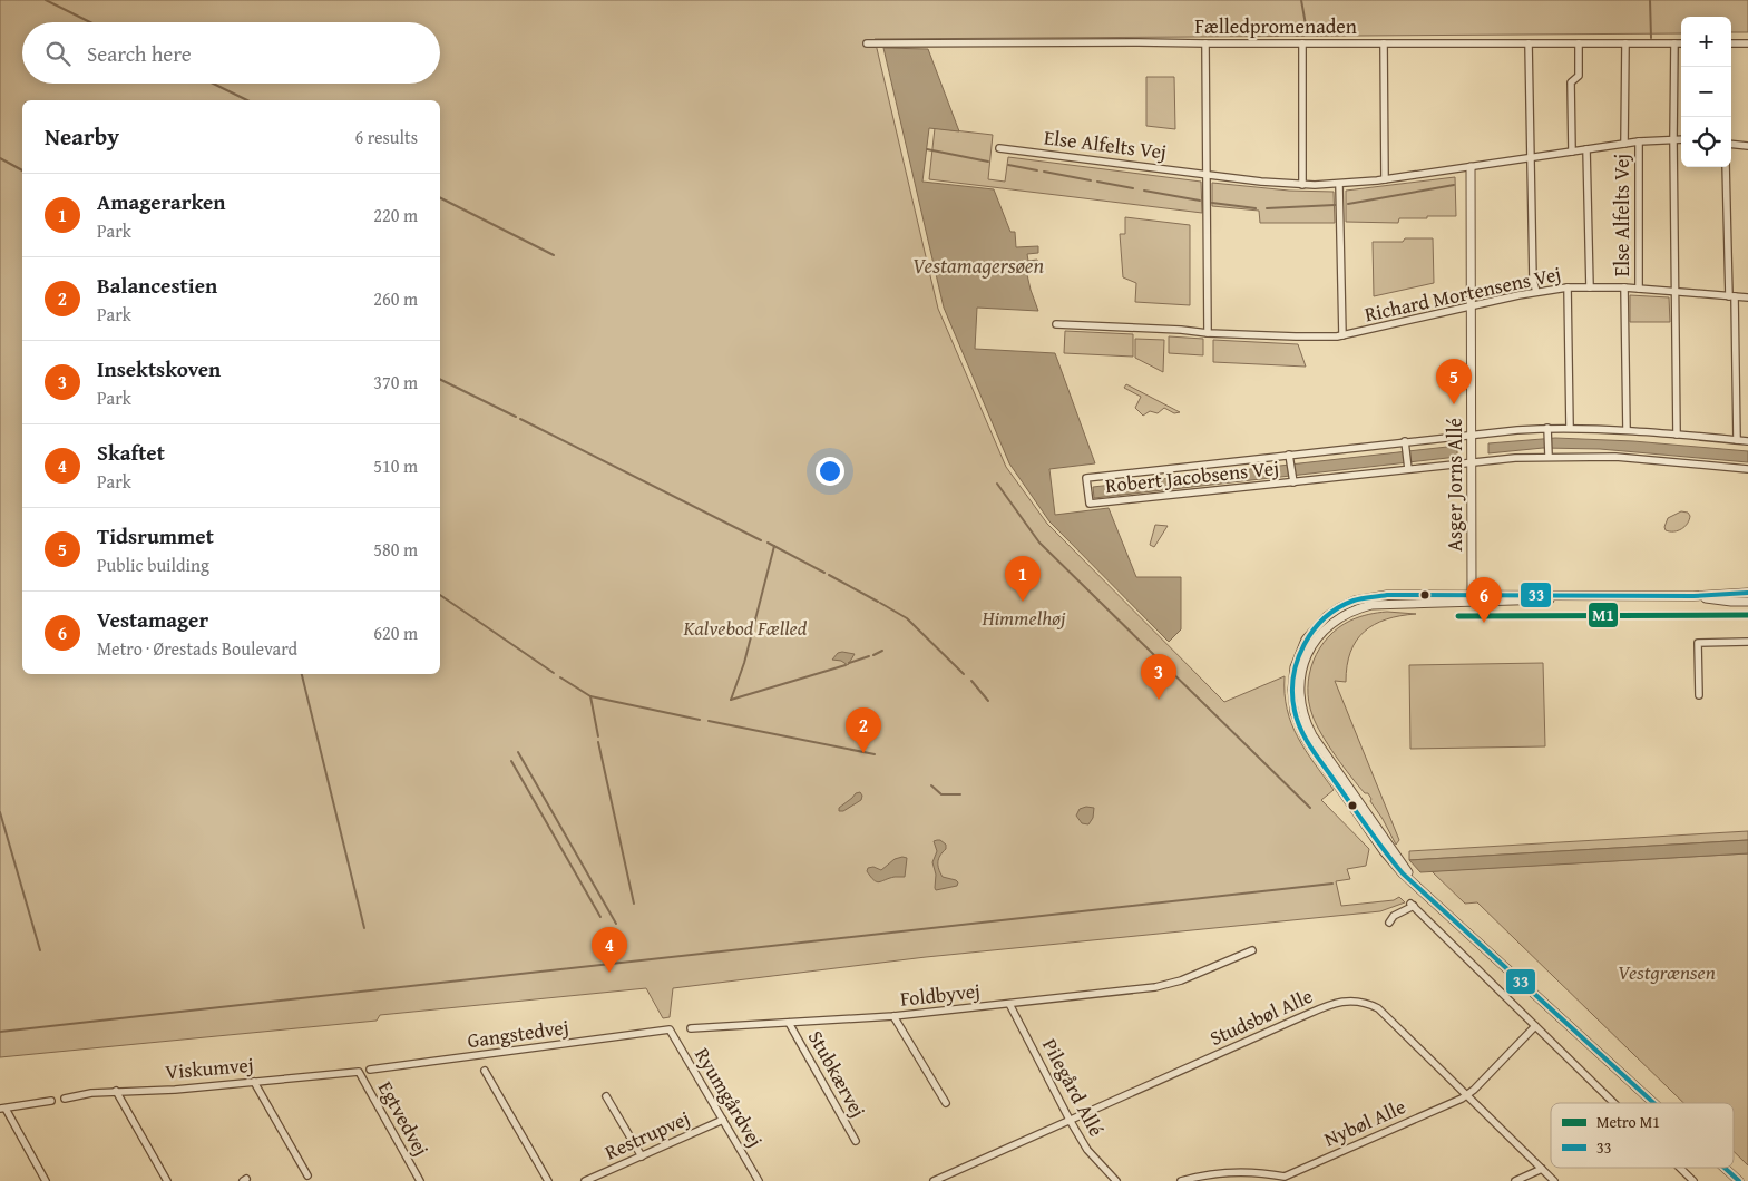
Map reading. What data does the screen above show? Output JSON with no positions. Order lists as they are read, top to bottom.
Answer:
{
  "streets": {
    "street": [
      "Fælledpromenaden",
      "Else Alfelts Vej",
      "Richard Mortensens Vej",
      "Robert Jacobsens Vej",
      "Asger Jorns Allé",
      "Foldbyvej",
      "Studsbøl Alle",
      "Gangstedvej",
      "Viskumvej",
      "Stubkærvej",
      "Pilegård Allé",
      "Ryumgårdvej",
      "Egtvedvej",
      "Nybøl Alle",
      "Restrupvej"
    ]
  },
  "crossings": [
    ["Fælledpromenaden", "Else Alfelts Vej"],
    ["Else Alfelts Vej", "Richard Mortensens Vej"],
    ["Else Alfelts Vej", "Asger Jorns Allé"],
    ["Richard Mortensens Vej", "Asger Jorns Allé"],
    ["Robert Jacobsens Vej", "Asger Jorns Allé"],
    ["Foldbyvej", "Stubkærvej"],
    ["Foldbyvej", "Pilegård Allé"],
    ["Studsbøl Alle", "Pilegård Allé"],
    ["Studsbøl Alle", "Nybøl Alle"],
    ["Gangstedvej", "Ryumgårdvej"],
    ["Viskumvej", "Egtvedvej"],
    ["Ryumgårdvej", "Restrupvej"]
  ],
  "water": ["Vestamagersøen"],
  "parks": ["Himmelhøj", "Kalvebod Fælled", "Vestgrænsen"],
  "lines": ["transit line 33", "metro line M1"],
  "legend": ["Metro M1", "33"],
  "page": {
    "map_buttons": ["+", "−"],
    "search": "Search here",
    "heading": ["Nearby", "6 results"],
    "list": [
      {
        "mark": "1",
        "name": "Amagerarken",
        "note": "Park",
        "value": "220 m"
      },
      {
        "mark": "2",
        "name": "Balancestien",
        "note": "Park",
        "value": "260 m"
      },
      {
        "mark": "3",
        "name": "Insektskoven",
        "note": "Park",
        "value": "370 m"
      },
      {
        "mark": "4",
        "name": "Skaftet",
        "note": "Park",
        "value": "510 m"
      },
      {
        "mark": "5",
        "name": "Tidsrummet",
        "note": "Public building",
        "value": "580 m"
      },
      {
        "mark": "6",
        "name": "Vestamager",
        "note": "Metro · Ørestads Boulevard",
        "value": "620 m"
      }
    ],
    "pins": [
      "5",
      "1",
      "6",
      "3",
      "2",
      "4"
    ]
  }
}
